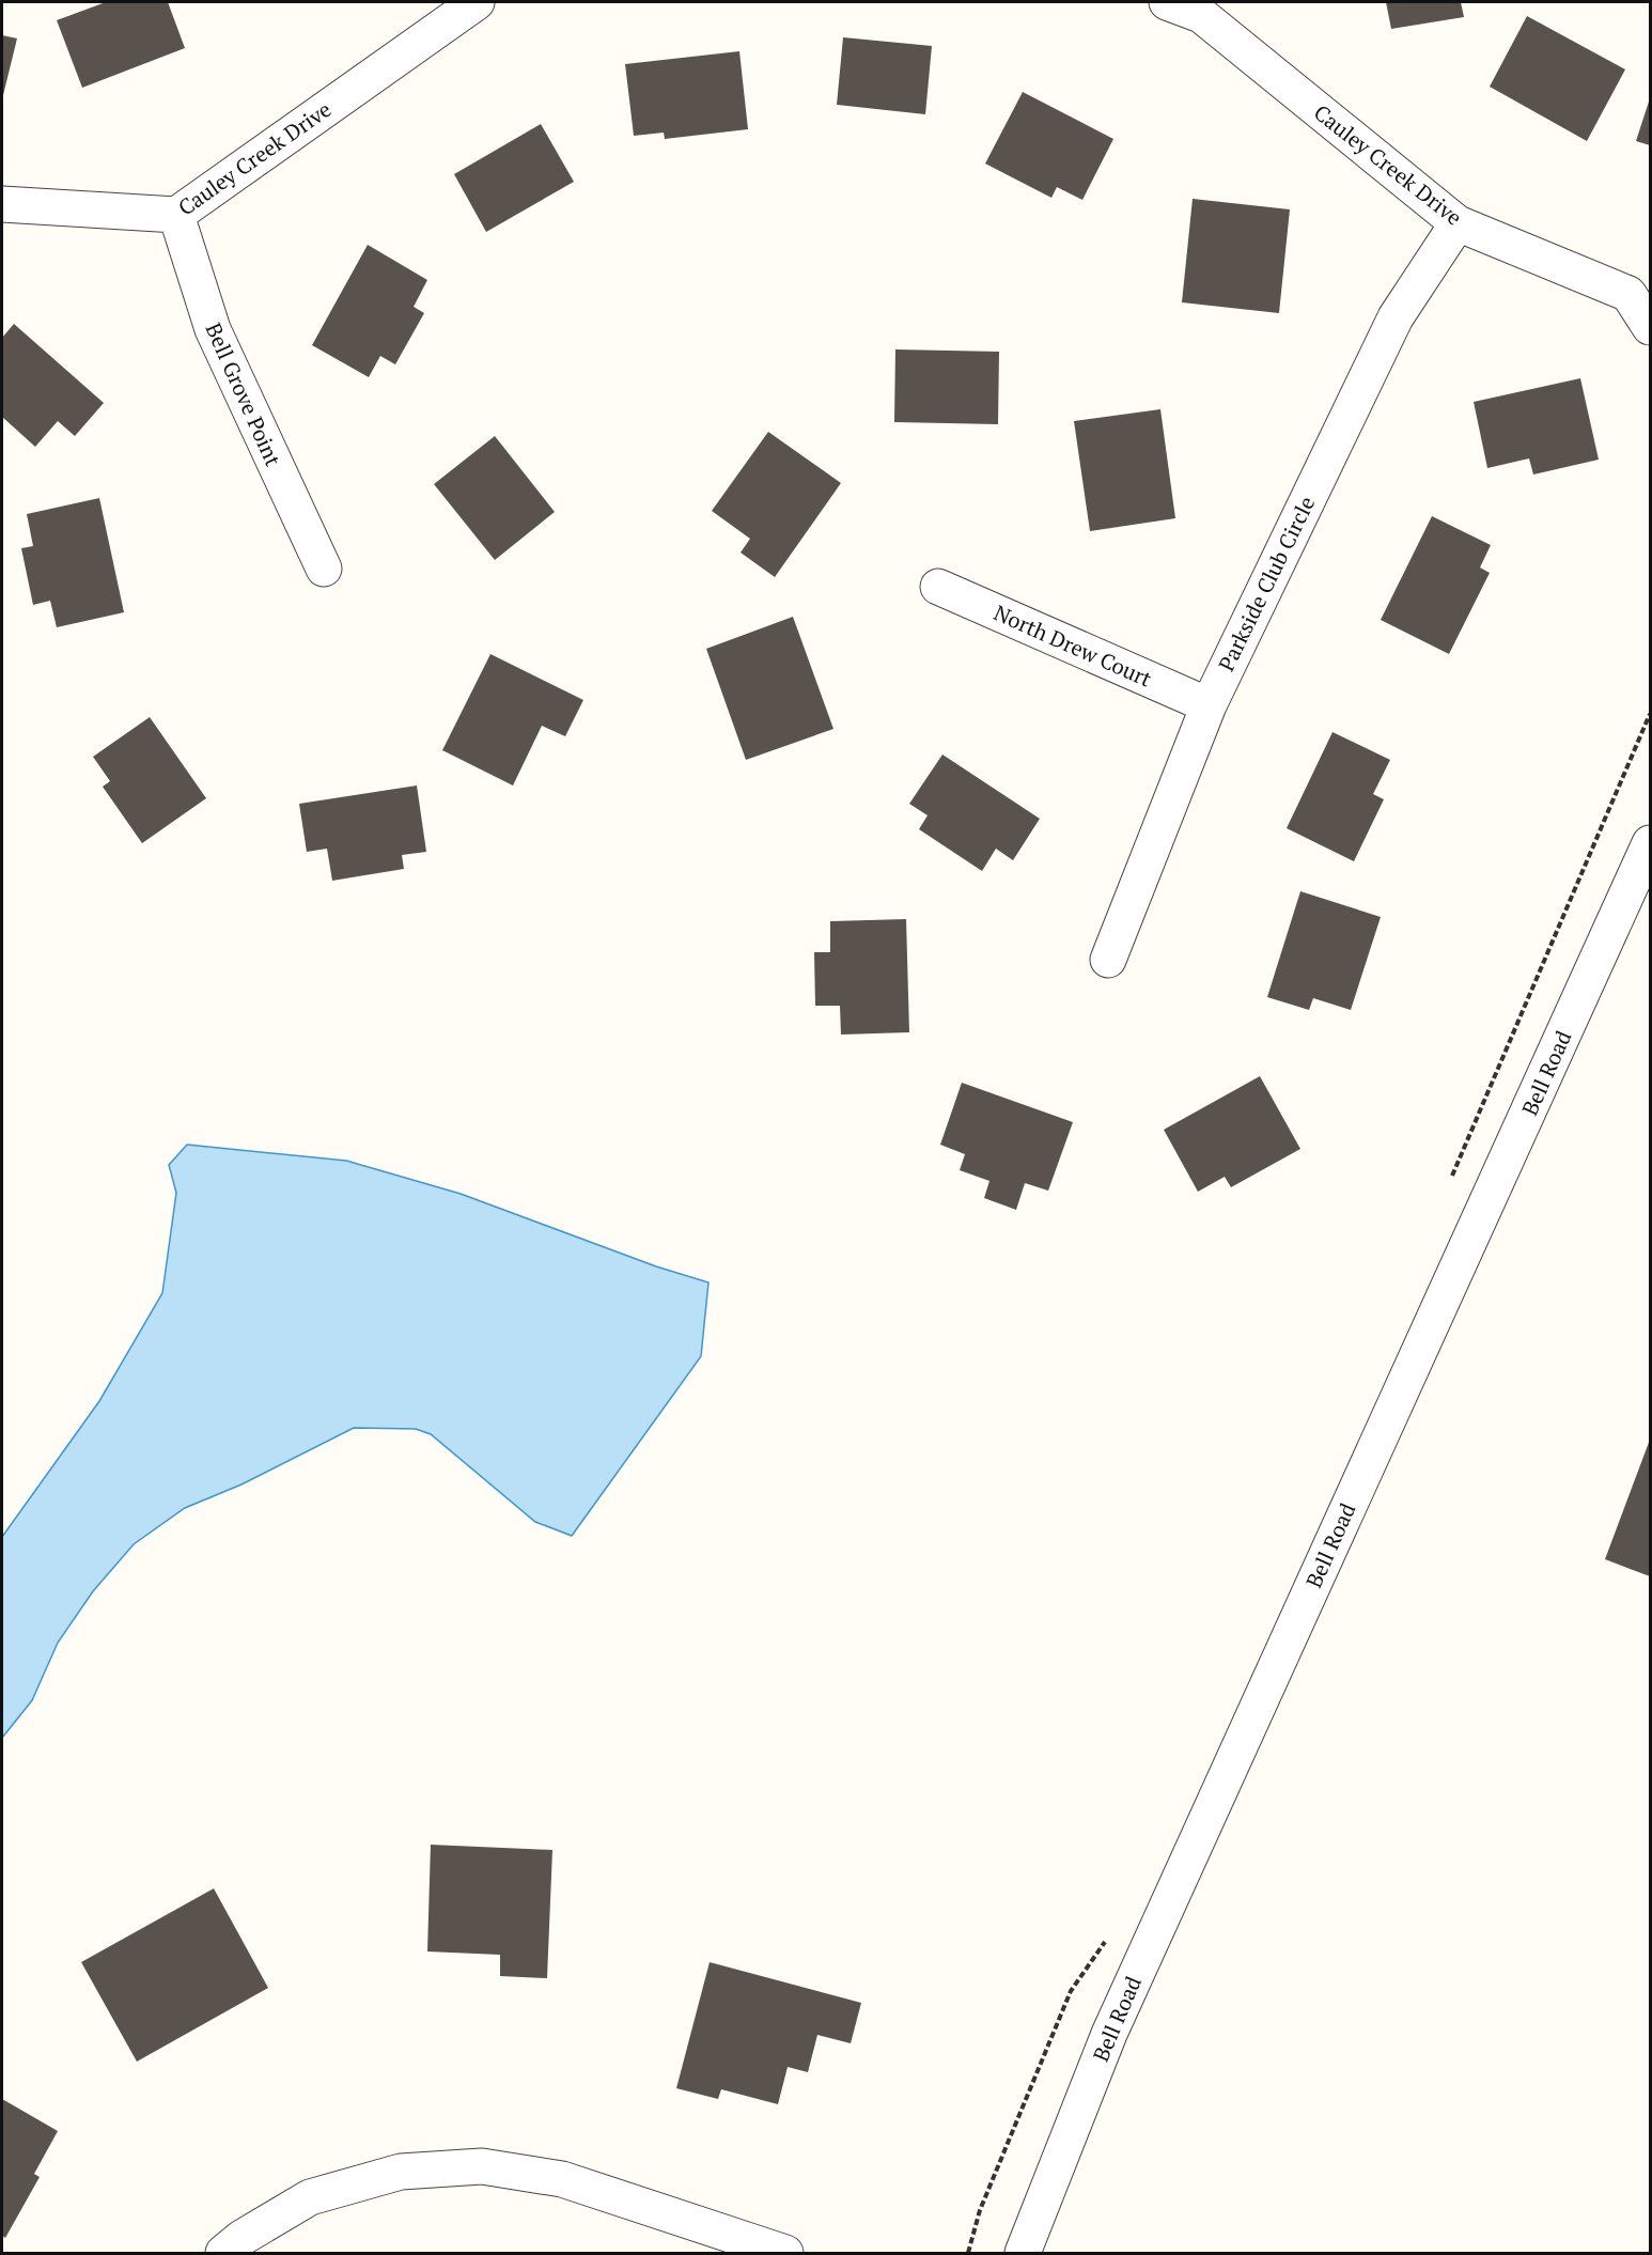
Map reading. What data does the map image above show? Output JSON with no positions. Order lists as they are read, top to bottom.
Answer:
{
  "streets": {
    "street": [
      "Cauley Creek Drive",
      "Bell Grove Point",
      "Parkside Club Circle",
      "North Drew Court",
      "Bell Road"
    ]
  },
  "crossings": [
    ["Cauley Creek Drive", "Bell Grove Point"],
    ["Cauley Creek Drive", "Parkside Club Circle"],
    ["Parkside Club Circle", "North Drew Court"]
  ]
}
